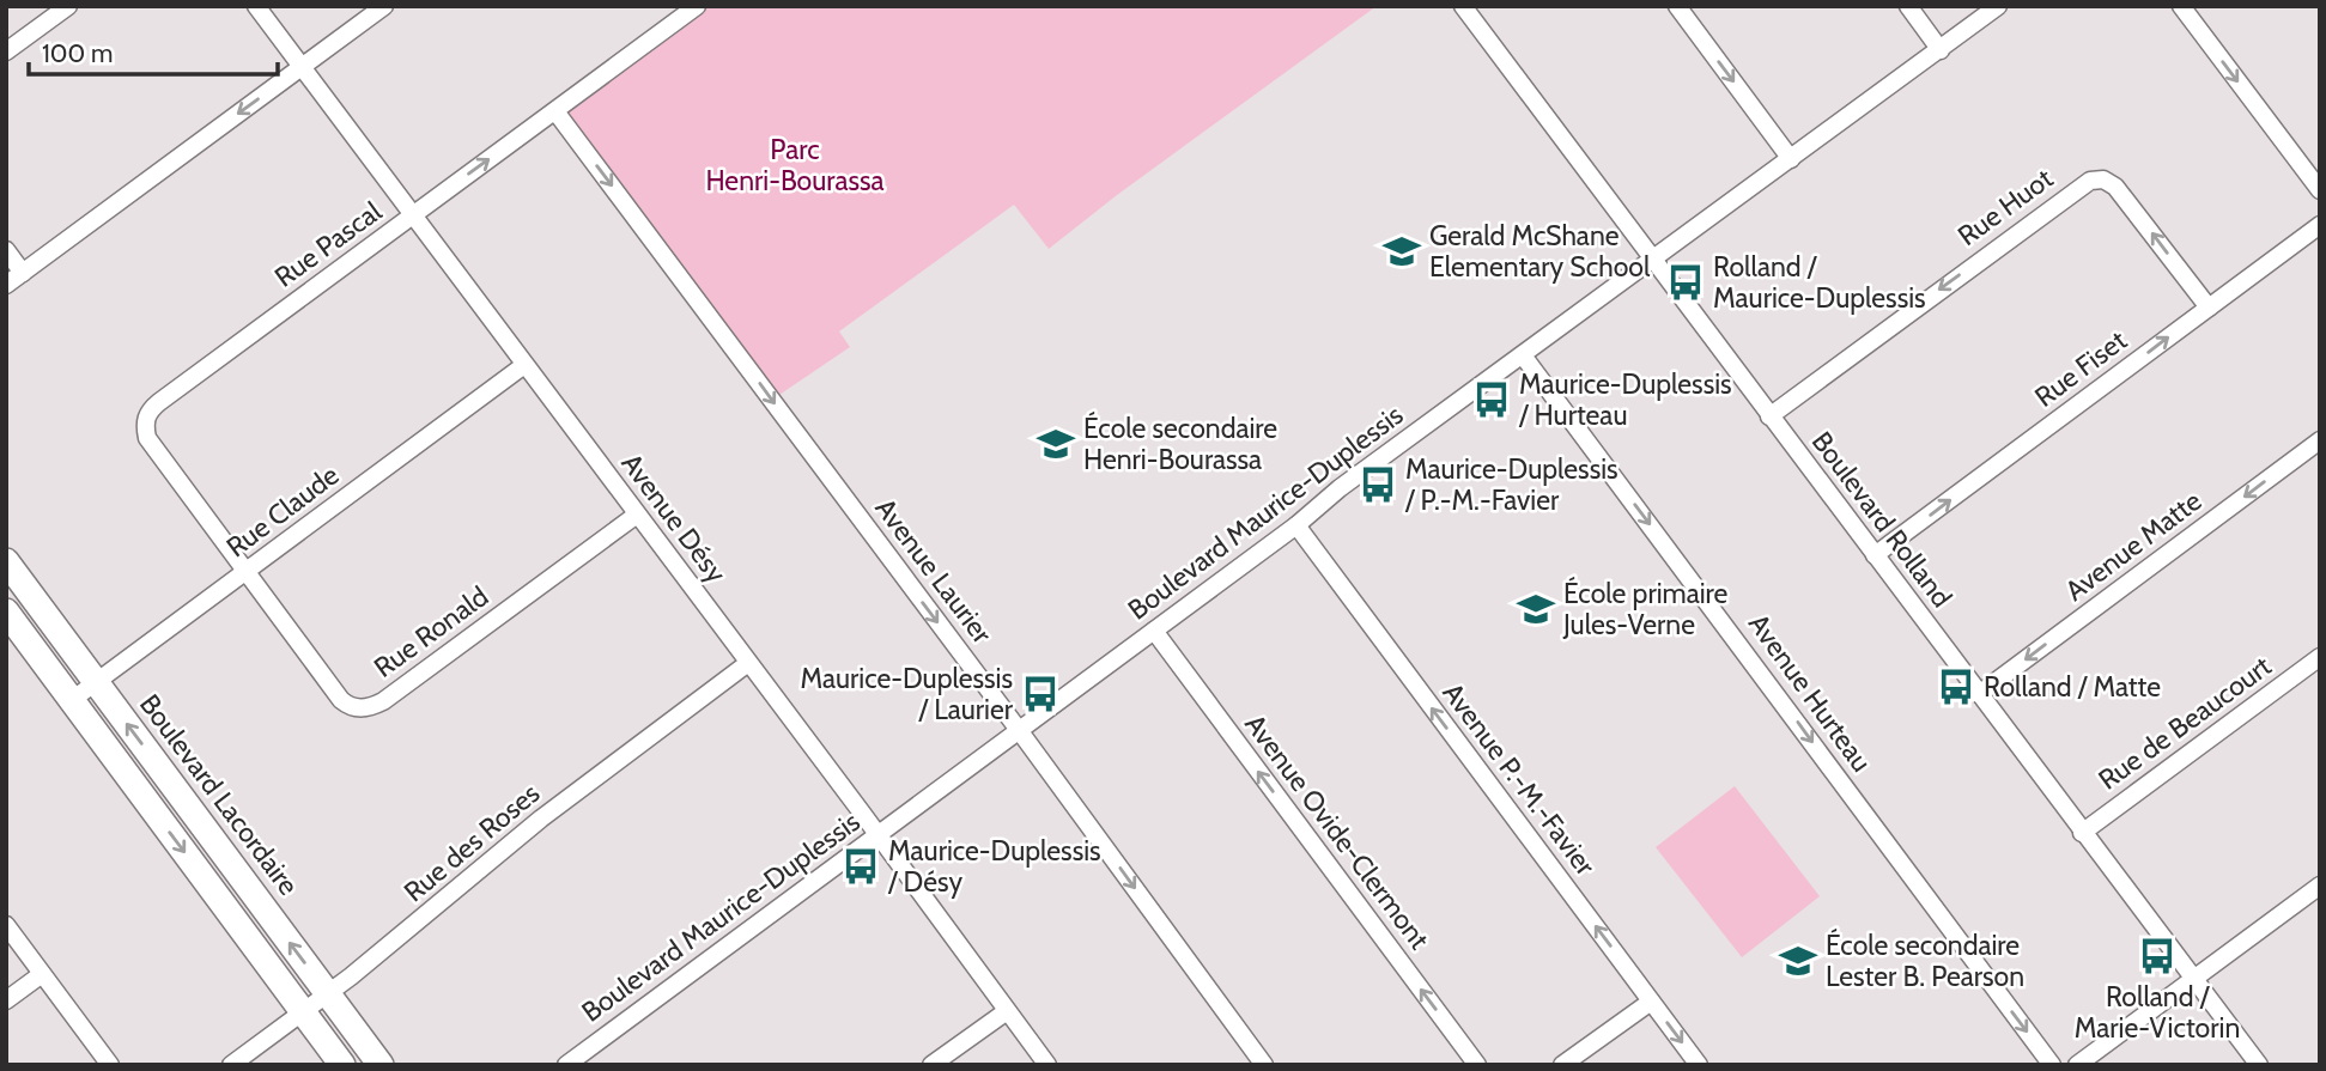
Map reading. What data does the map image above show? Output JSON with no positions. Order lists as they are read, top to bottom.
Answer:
{
  "streets": {
    "main road": ["Boulevard Lacordaire"],
    "street": [
      "Rue Huot",
      "Rue Pascal",
      "Rue Fiset",
      "Rue Claude",
      "Boulevard Maurice-Duplessis",
      "Avenue Désy",
      "Boulevard Rolland",
      "Avenue Matte",
      "Avenue Laurier",
      "Rue Ronald",
      "Avenue Hurteau",
      "Rue de Beaucourt",
      "Avenue P.-M.-Favier",
      "Avenue Ovide-Clermont",
      "Rue des Roses"
    ]
  },
  "crossings": [
    ["Rue Huot", "Rue Fiset"],
    ["Rue Huot", "Boulevard Rolland"],
    ["Rue Pascal", "Rue Claude"],
    ["Rue Pascal", "Avenue Désy"],
    ["Rue Pascal", "Avenue Laurier"],
    ["Rue Pascal", "Rue Ronald"],
    ["Rue Fiset", "Boulevard Rolland"],
    ["Rue Claude", "Avenue Désy"],
    ["Rue Claude", "Rue Ronald"],
    ["Rue Claude", "Boulevard Lacordaire"],
    ["Boulevard Maurice-Duplessis", "Avenue Désy"],
    ["Boulevard Maurice-Duplessis", "Boulevard Rolland"],
    ["Boulevard Maurice-Duplessis", "Avenue Laurier"],
    ["Boulevard Maurice-Duplessis", "Avenue Hurteau"],
    ["Boulevard Maurice-Duplessis", "Avenue P.-M.-Favier"],
    ["Boulevard Maurice-Duplessis", "Avenue Ovide-Clermont"],
    ["Avenue Désy", "Rue Ronald"],
    ["Avenue Désy", "Rue des Roses"],
    ["Boulevard Rolland", "Avenue Matte"],
    ["Boulevard Rolland", "Rue de Beaucourt"],
    ["Boulevard Lacordaire", "Rue des Roses"]
  ],
  "one_way": [
    "Rue Fiset",
    "Avenue Matte",
    "Avenue Laurier",
    "Avenue Hurteau",
    "Avenue Ovide-Clermont"
  ],
  "parks": ["Parc Henri-Bourassa"],
  "places": {
    "school or university": [
      "Gerald McShane Elementary School",
      "École secondaire Henri-Bourassa",
      "École primaire Jules-Verne",
      "École secondaire Lester B. Pearson"
    ],
    "bus stop": [
      "Rolland / Maurice-Duplessis",
      "Maurice-Duplessis / Hurteau",
      "Maurice-Duplessis / P.-M.-Favier",
      "Rolland / Matte",
      "Maurice-Duplessis / Laurier",
      "Maurice-Duplessis / Désy",
      "Rolland / Marie-Victorin"
    ]
  },
  "scale_bar": "100 m"
}
